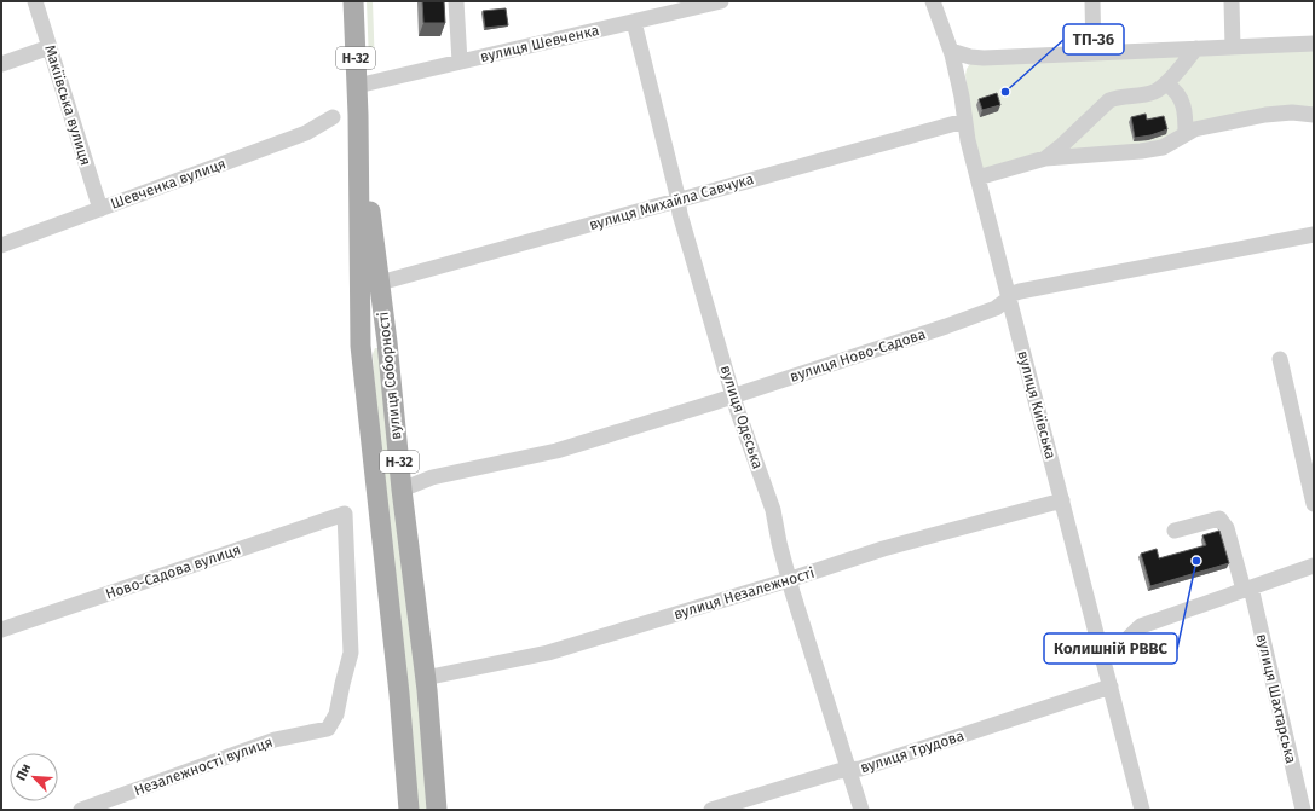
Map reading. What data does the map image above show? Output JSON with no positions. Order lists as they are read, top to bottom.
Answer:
{
  "streets": {
    "main road": ["Н-32", "вулиця Соборності"],
    "street": [
      "вулиця Шевченка",
      "Макіївська вулиця",
      "Шевченка вулиця",
      "вулиця Михайла Савчука",
      "вулиця Ново-Садова",
      "вулиця Київська",
      "вулиця Одеська",
      "Ново-Садова вулиця",
      "вулиця Незалежності",
      "вулиця Шахтарська",
      "вулиця Трудова",
      "Незалежності вулиця"
    ]
  },
  "crossings": [
    ["вулиця Шевченка", "вулиця Соборності"],
    ["вулиця Шевченка", "вулиця Одеська"],
    ["Макіївська вулиця", "Шевченка вулиця"],
    ["вулиця Михайла Савчука", "вулиця Соборності"],
    ["вулиця Михайла Савчука", "вулиця Київська"],
    ["вулиця Михайла Савчука", "вулиця Одеська"],
    ["вулиця Ново-Садова", "вулиця Соборності"],
    ["вулиця Ново-Садова", "вулиця Київська"],
    ["вулиця Ново-Садова", "вулиця Одеська"],
    ["вулиця Соборності", "вулиця Незалежності"],
    ["вулиця Київська", "вулиця Незалежності"],
    ["вулиця Київська", "вулиця Трудова"],
    ["вулиця Одеська", "вулиця Незалежності"],
    ["вулиця Одеська", "вулиця Трудова"],
    ["Ново-Садова вулиця", "Незалежності вулиця"]
  ],
  "places": ["ТП-36", "Колишній РВВС"],
  "north": "top left"
}
